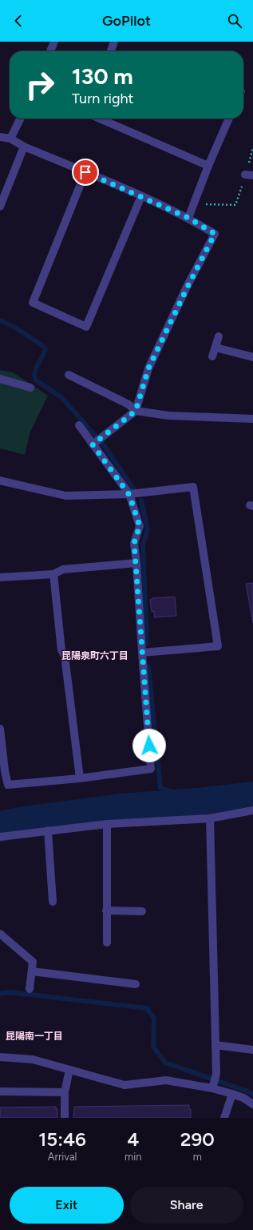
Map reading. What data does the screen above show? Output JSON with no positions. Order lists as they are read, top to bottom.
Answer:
{
  "districts": ["昆陽泉町六丁目", "昆陽南一丁目"],
  "page": {
    "header": "GoPilot",
    "turn": ["130 m", "Turn right"],
    "eta": [
      "15:46",
      "Arrival",
      "4",
      "min",
      "290",
      "m"
    ],
    "buttons": ["Exit", "Share"]
  }
}
